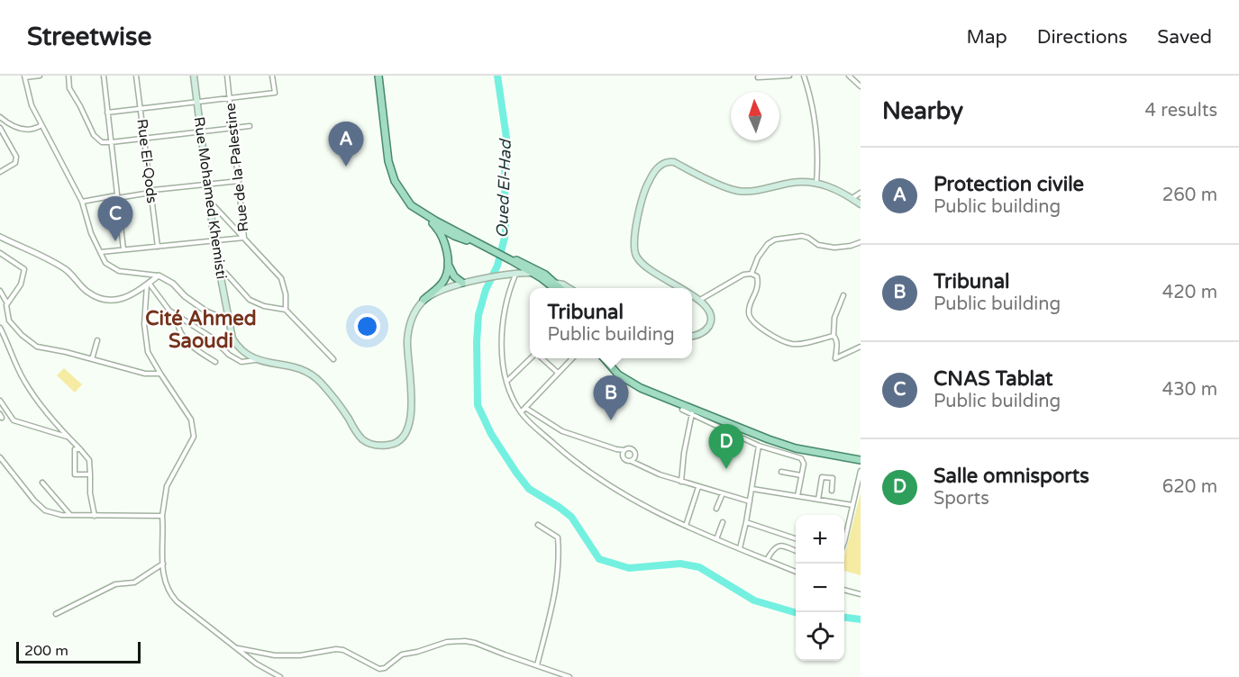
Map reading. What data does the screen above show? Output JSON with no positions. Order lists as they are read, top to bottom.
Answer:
{
  "streets": {
    "main road": ["Rue Mohamed Khemisti"],
    "street": ["Rue El-Qods", "Rue de la Palestine"]
  },
  "districts": ["Cité Ahmed Saoudi"],
  "water": ["Oued El-Had"],
  "scale_bar": "200 m",
  "north": "top",
  "page": {
    "header": "Streetwise",
    "nav": ["Map", "Directions", "Saved"],
    "heading": ["Nearby", "4 results"],
    "pins": [
      "A",
      "C",
      "B",
      "D"
    ],
    "list": [
      {
        "mark": "A",
        "name": "Protection civile",
        "note": "Public building",
        "value": "260 m"
      },
      {
        "mark": "B",
        "name": "Tribunal",
        "note": "Public building",
        "value": "420 m"
      },
      {
        "mark": "C",
        "name": "CNAS Tablat",
        "note": "Public building",
        "value": "430 m"
      },
      {
        "mark": "D",
        "name": "Salle omnisports",
        "note": "Sports",
        "value": "620 m"
      }
    ],
    "popup": ["Tribunal", "Public building"],
    "map_buttons": ["+", "−"],
    "scale": "200 m"
  }
}
